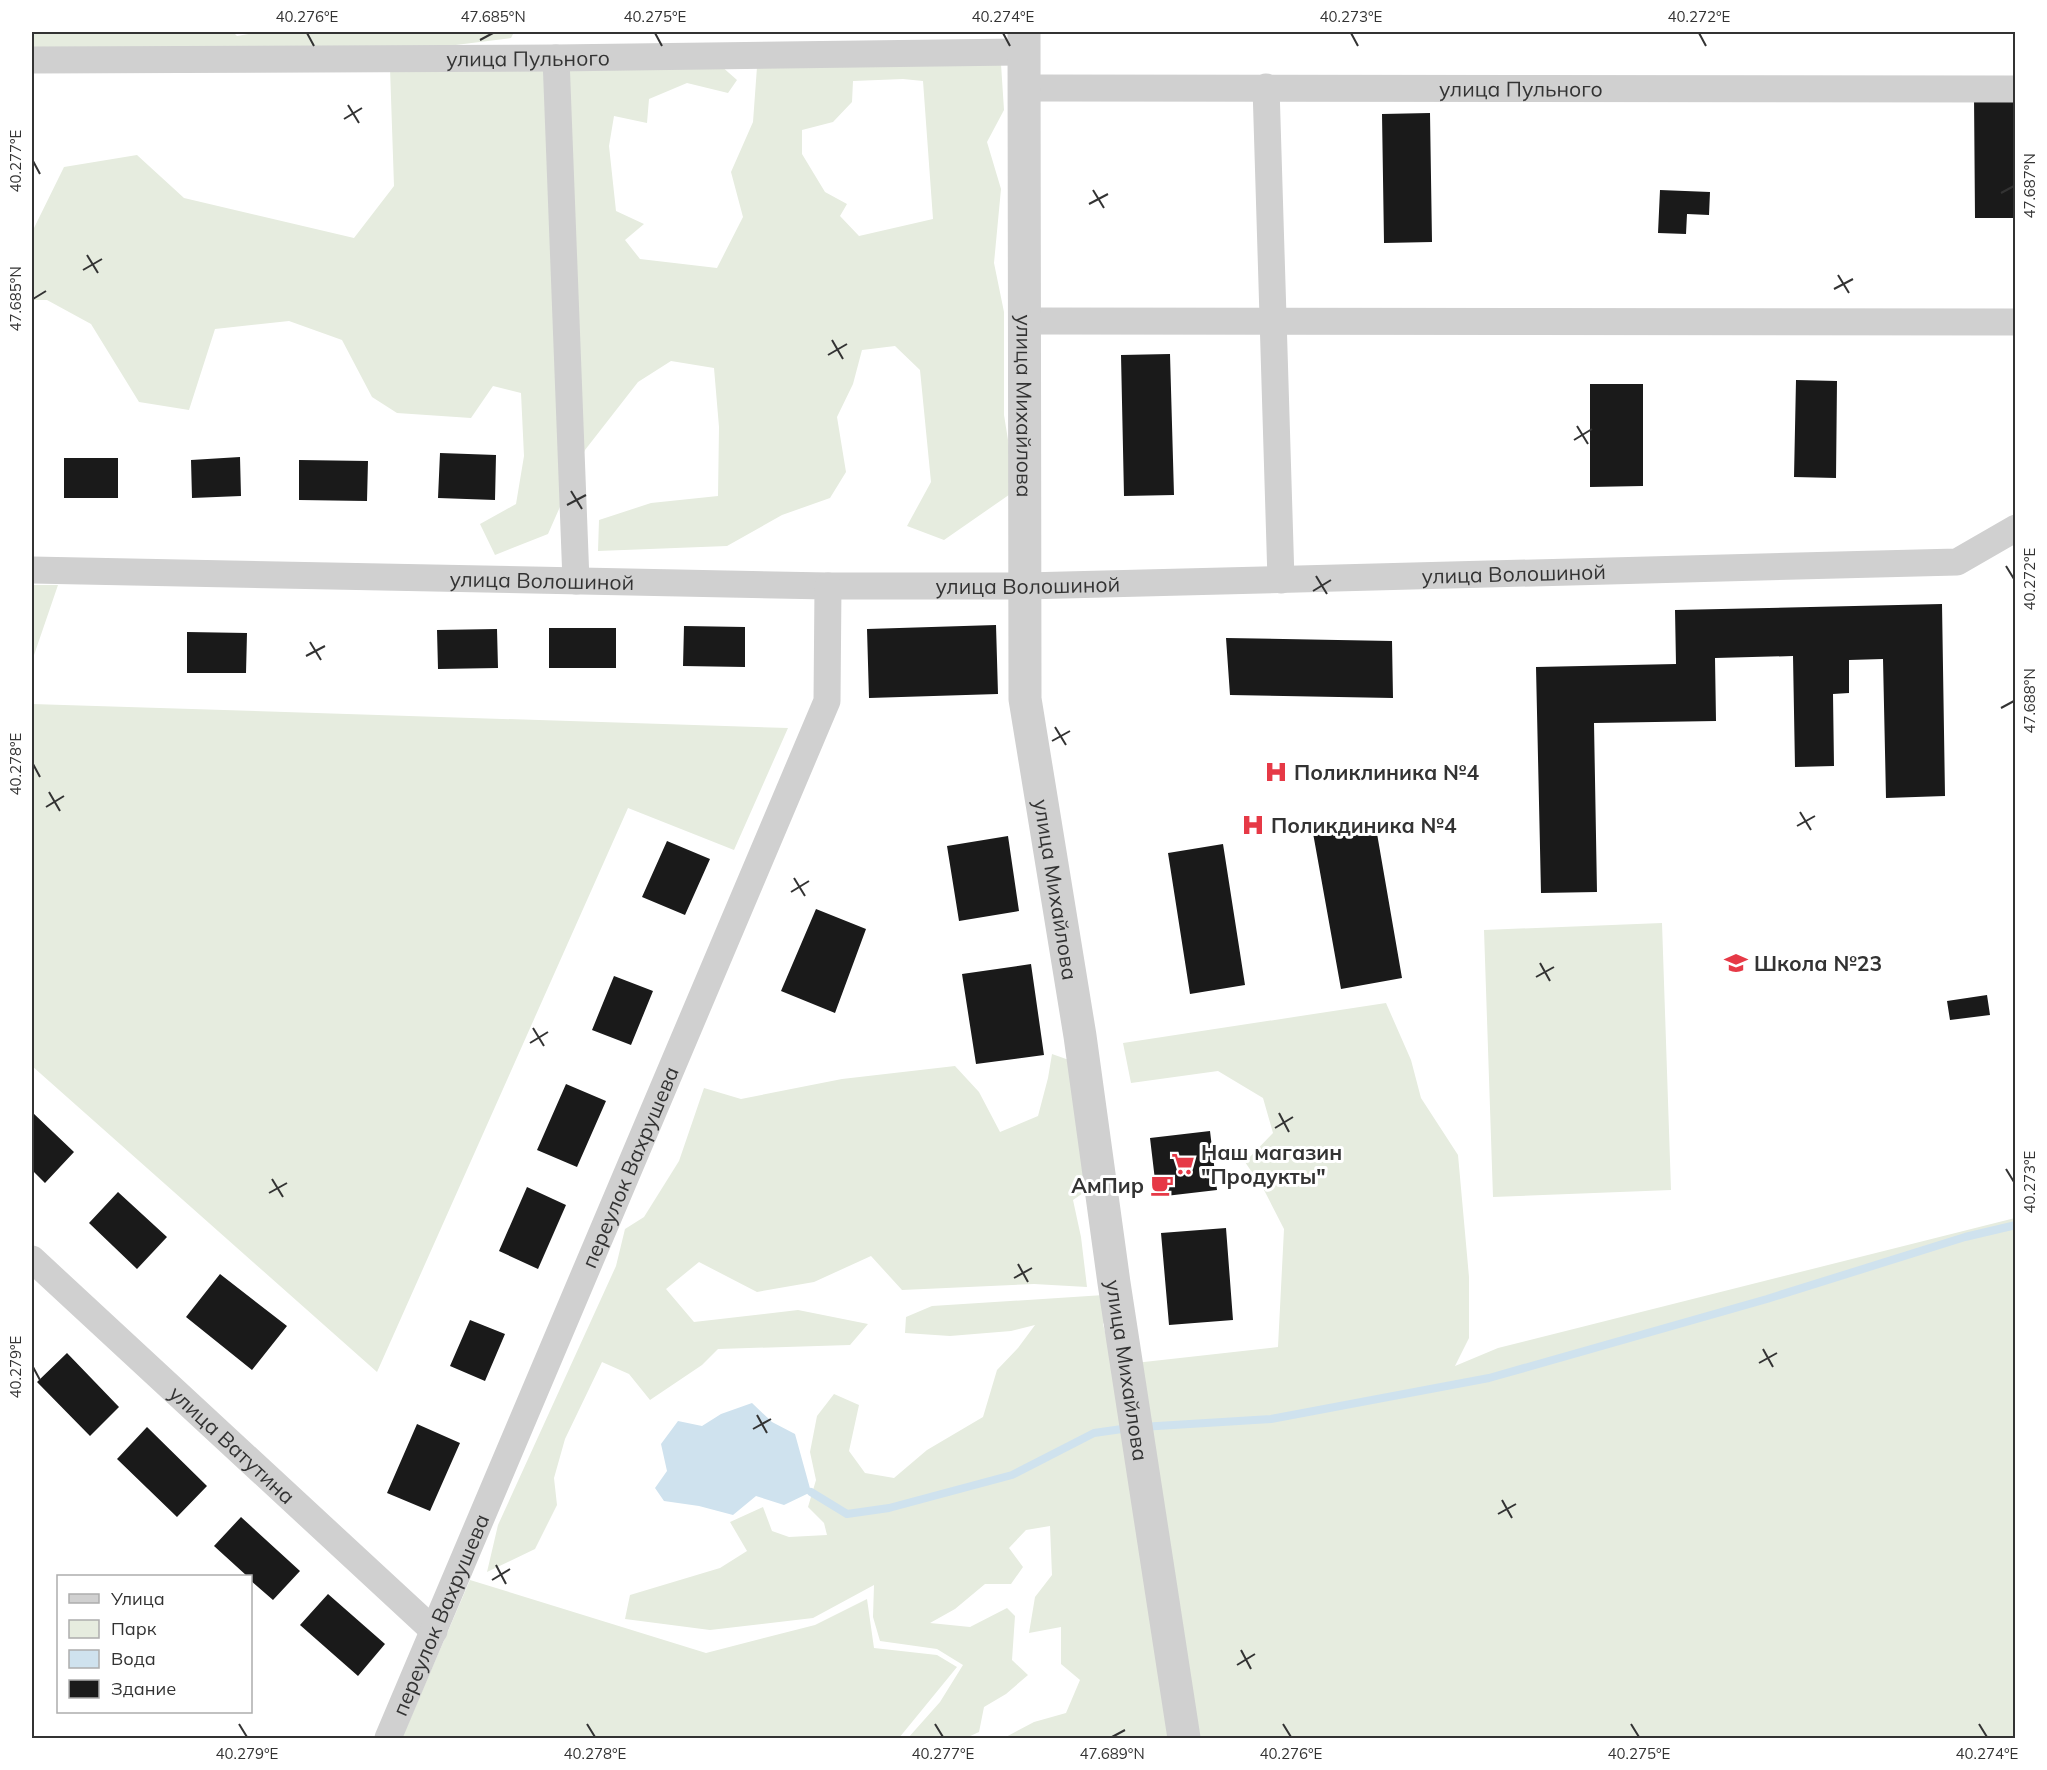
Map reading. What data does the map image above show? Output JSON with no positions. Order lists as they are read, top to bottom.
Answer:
{
  "streets": {
    "street": [
      "улица Пульного",
      "улица Михайлова",
      "улица Волошиной",
      "переулок Вахрушева",
      "улица Ватутина"
    ]
  },
  "crossings": [
    ["улица Пульного", "улица Михайлова"],
    ["улица Михайлова", "улица Волошиной"],
    ["улица Волошиной", "переулок Вахрушева"],
    ["переулок Вахрушева", "улица Ватутина"]
  ],
  "places": {
    "hospital": ["Поликлиника №4", "Поликдиника №4"],
    "school or university": ["Школа №23"],
    "supermarket": ["Наш магазин \"Продукты\""],
    "cafe": ["АмПир"]
  },
  "legend": [
    "Улица",
    "Парк",
    "Вода",
    "Здание"
  ],
  "coordinates": [
    "40.276°E",
    "47.685°N",
    "40.275°E",
    "40.274°E",
    "40.273°E",
    "40.272°E",
    "40.277°E",
    "47.687°N",
    "47.688°N",
    "40.278°E",
    "40.279°E",
    "47.689°N"
  ]
}
